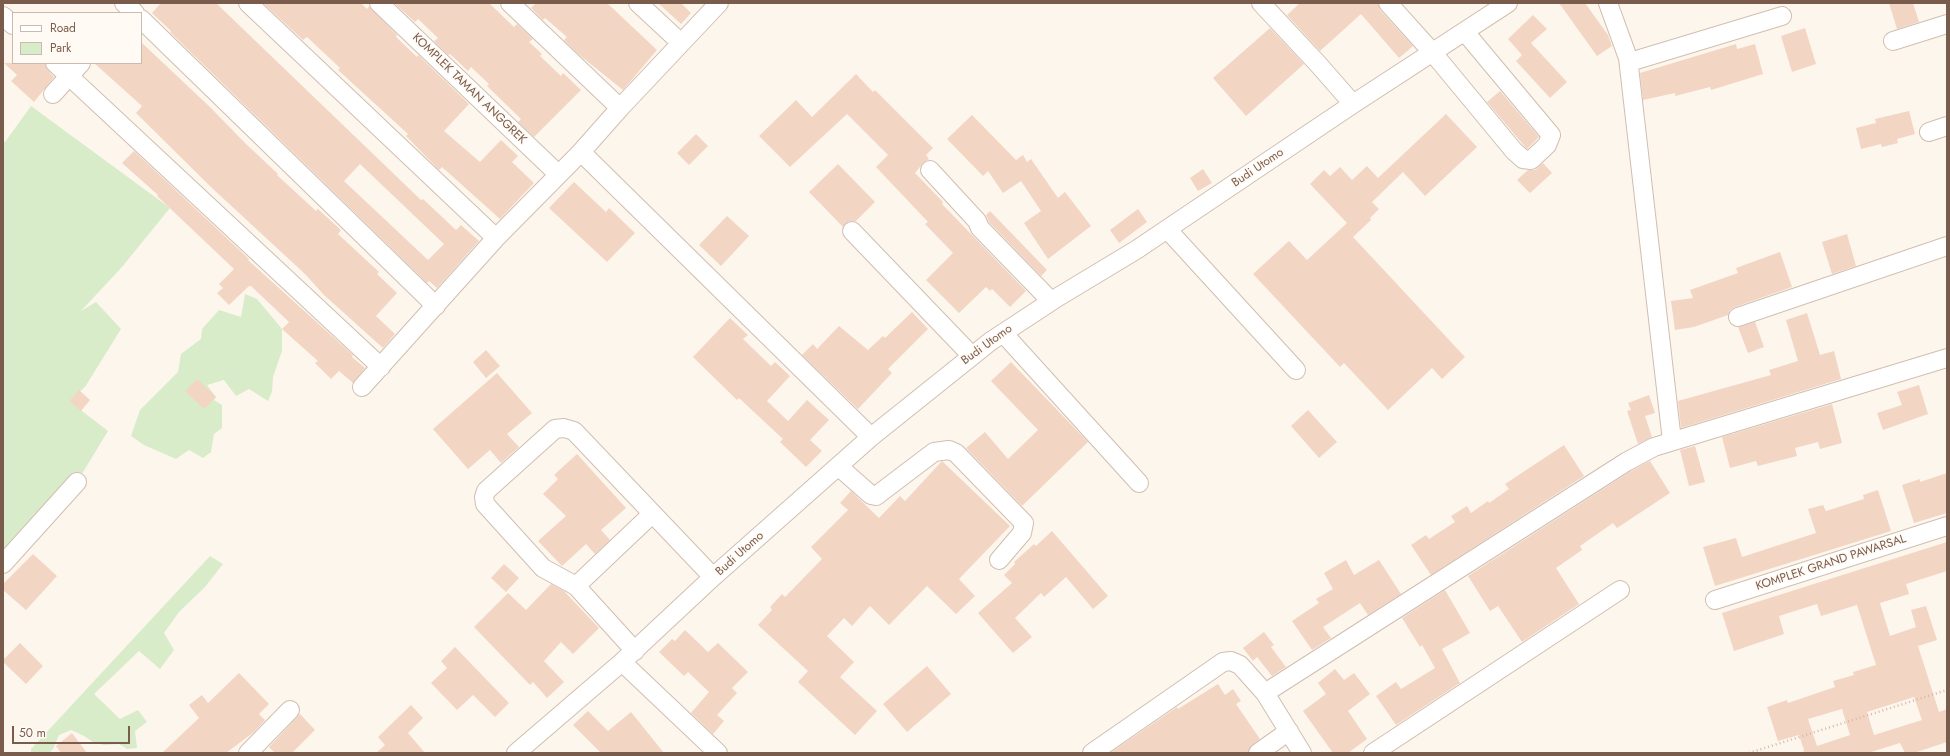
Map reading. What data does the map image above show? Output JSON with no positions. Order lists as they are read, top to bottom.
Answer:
{
  "streets": {
    "street": ["KOMPLEK TAMAN ANGGREK", "Budi Utomo", "KOMPLEK GRAND PAWARSAL"]
  },
  "legend": ["Road", "Park"],
  "scale_bar": "50 m"
}
